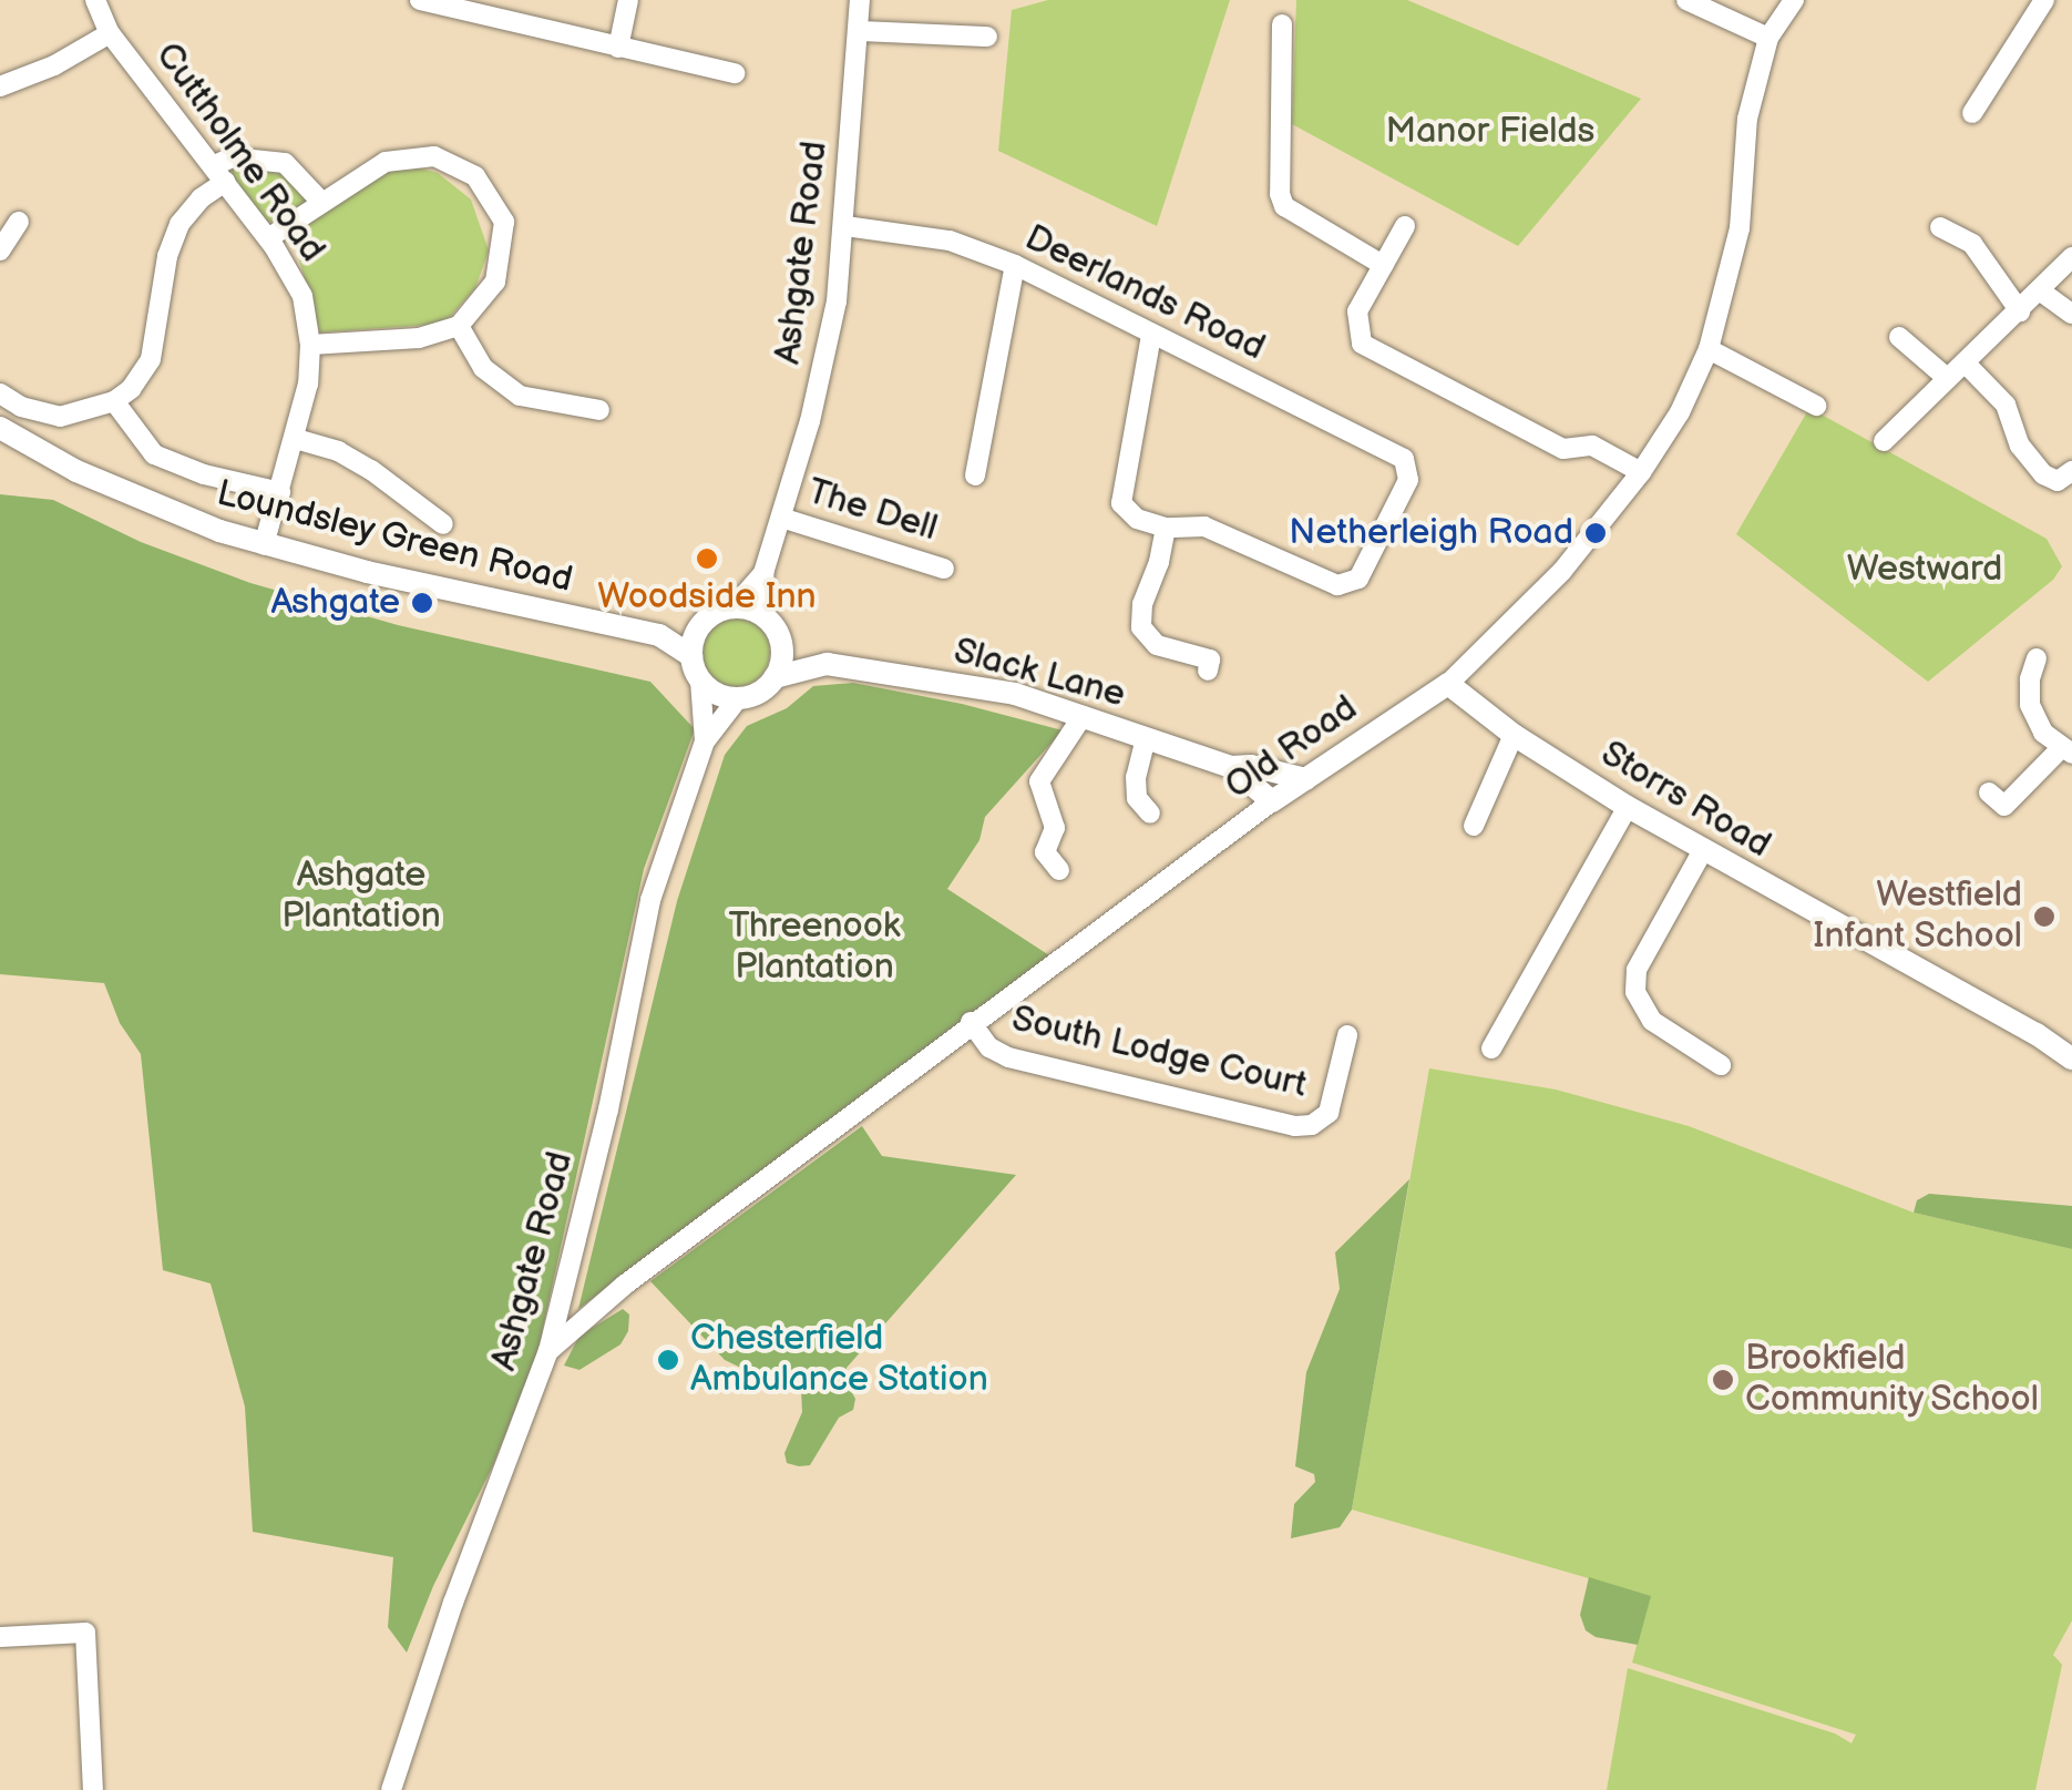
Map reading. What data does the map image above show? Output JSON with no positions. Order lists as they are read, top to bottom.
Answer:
{
  "streets": {
    "main road": [
      "Loundsley Green Road",
      "Slack Lane",
      "Old Road",
      "Storrs Road"
    ],
    "street": [
      "Cuttholme Road",
      "Ashgate Road",
      "Deerlands Road",
      "The Dell",
      "South Lodge Court"
    ]
  },
  "crossings": [
    ["Cuttholme Road", "Loundsley Green Road"],
    ["Ashgate Road", "Deerlands Road"],
    ["Ashgate Road", "The Dell"],
    ["Ashgate Road", "Loundsley Green Road"],
    ["Ashgate Road", "Slack Lane"],
    ["Ashgate Road", "Old Road"],
    ["Loundsley Green Road", "Slack Lane"],
    ["Slack Lane", "Old Road"],
    ["Old Road", "Storrs Road"],
    ["Old Road", "South Lodge Court"]
  ],
  "parks": [
    "Manor Fields",
    "Westward",
    "Ashgate Plantation",
    "Threenook Plantation"
  ],
  "places": [
    "Netherleigh Road",
    "Woodside Inn",
    "Ashgate",
    "Westfield Infant School",
    "Chesterfield Ambulance Station",
    "Brookfield Community School"
  ]
}
